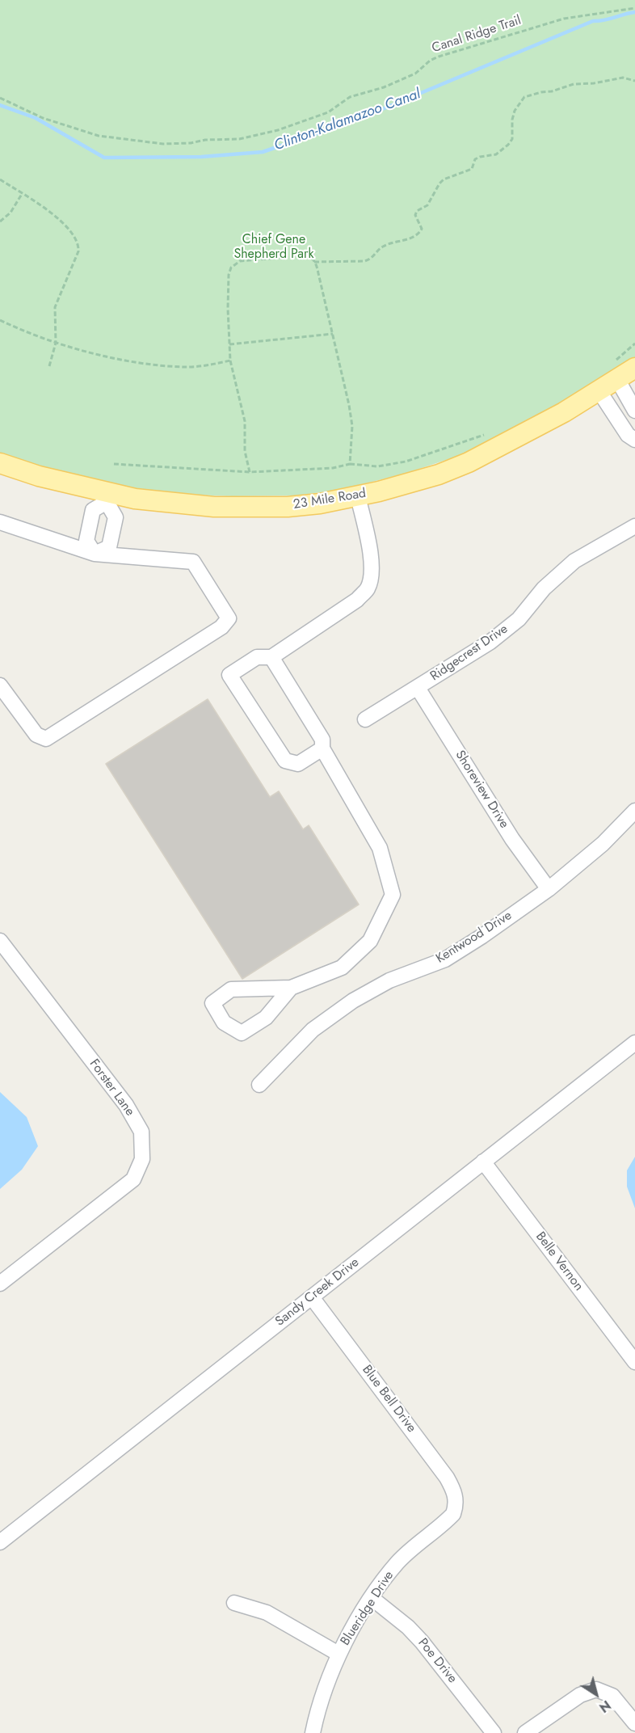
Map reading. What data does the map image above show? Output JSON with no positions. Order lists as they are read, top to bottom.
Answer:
{
  "streets": {
    "main road": ["23 Mile Road"],
    "street": [
      "Ridgecrest Drive",
      "Shoreview Drive",
      "Kentwood Drive",
      "Forster Lane",
      "Belle Vernon",
      "Sandy Creek Drive",
      "Blue Bell Drive",
      "Blueridge Drive",
      "Poe Drive"
    ],
    "path": ["Canal Ridge Trail"]
  },
  "crossings": [
    ["Ridgecrest Drive", "Shoreview Drive"],
    ["Shoreview Drive", "Kentwood Drive"],
    ["Belle Vernon", "Sandy Creek Drive"],
    ["Sandy Creek Drive", "Blue Bell Drive"],
    ["Blue Bell Drive", "Blueridge Drive"],
    ["Blueridge Drive", "Poe Drive"]
  ],
  "water": ["Clinton-Kalamazoo Canal"],
  "parks": ["Chief Gene Shepherd Park"],
  "north": "bottom right"
}
